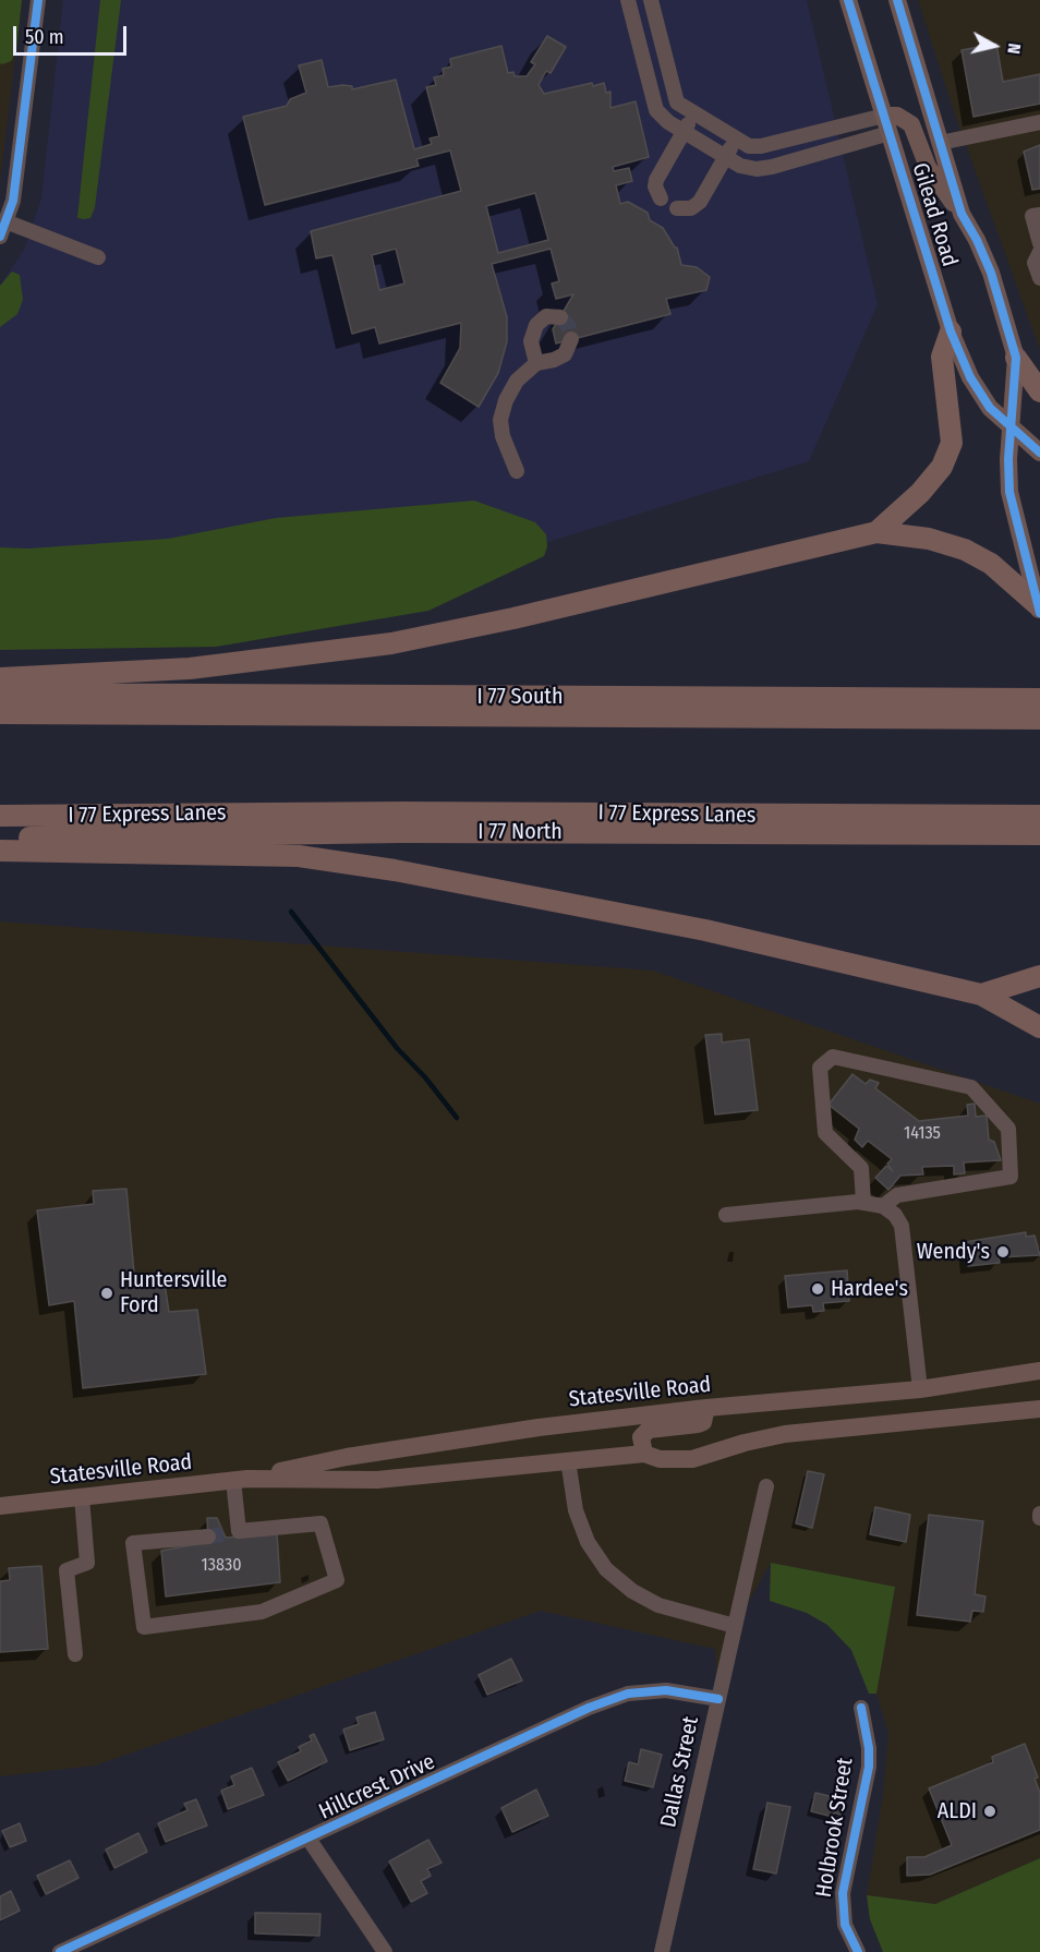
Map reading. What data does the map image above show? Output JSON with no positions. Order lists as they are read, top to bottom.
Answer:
{
  "streets": {
    "highway": ["I 77 South", "I 77 Express Lanes", "I 77 North"],
    "main road": ["Gilead Road", "Statesville Road"],
    "street": ["Dallas Street", "Hillcrest Drive", "Holbrook Street"]
  },
  "crossings": [
    ["Dallas Street", "Hillcrest Drive"]
  ],
  "places": [
    "Wendy's",
    "Hardee's",
    "Huntersville Ford",
    "ALDI"
  ],
  "house_numbers": ["14135", "13830"],
  "scale_bar": "50 m",
  "north": "right"
}
